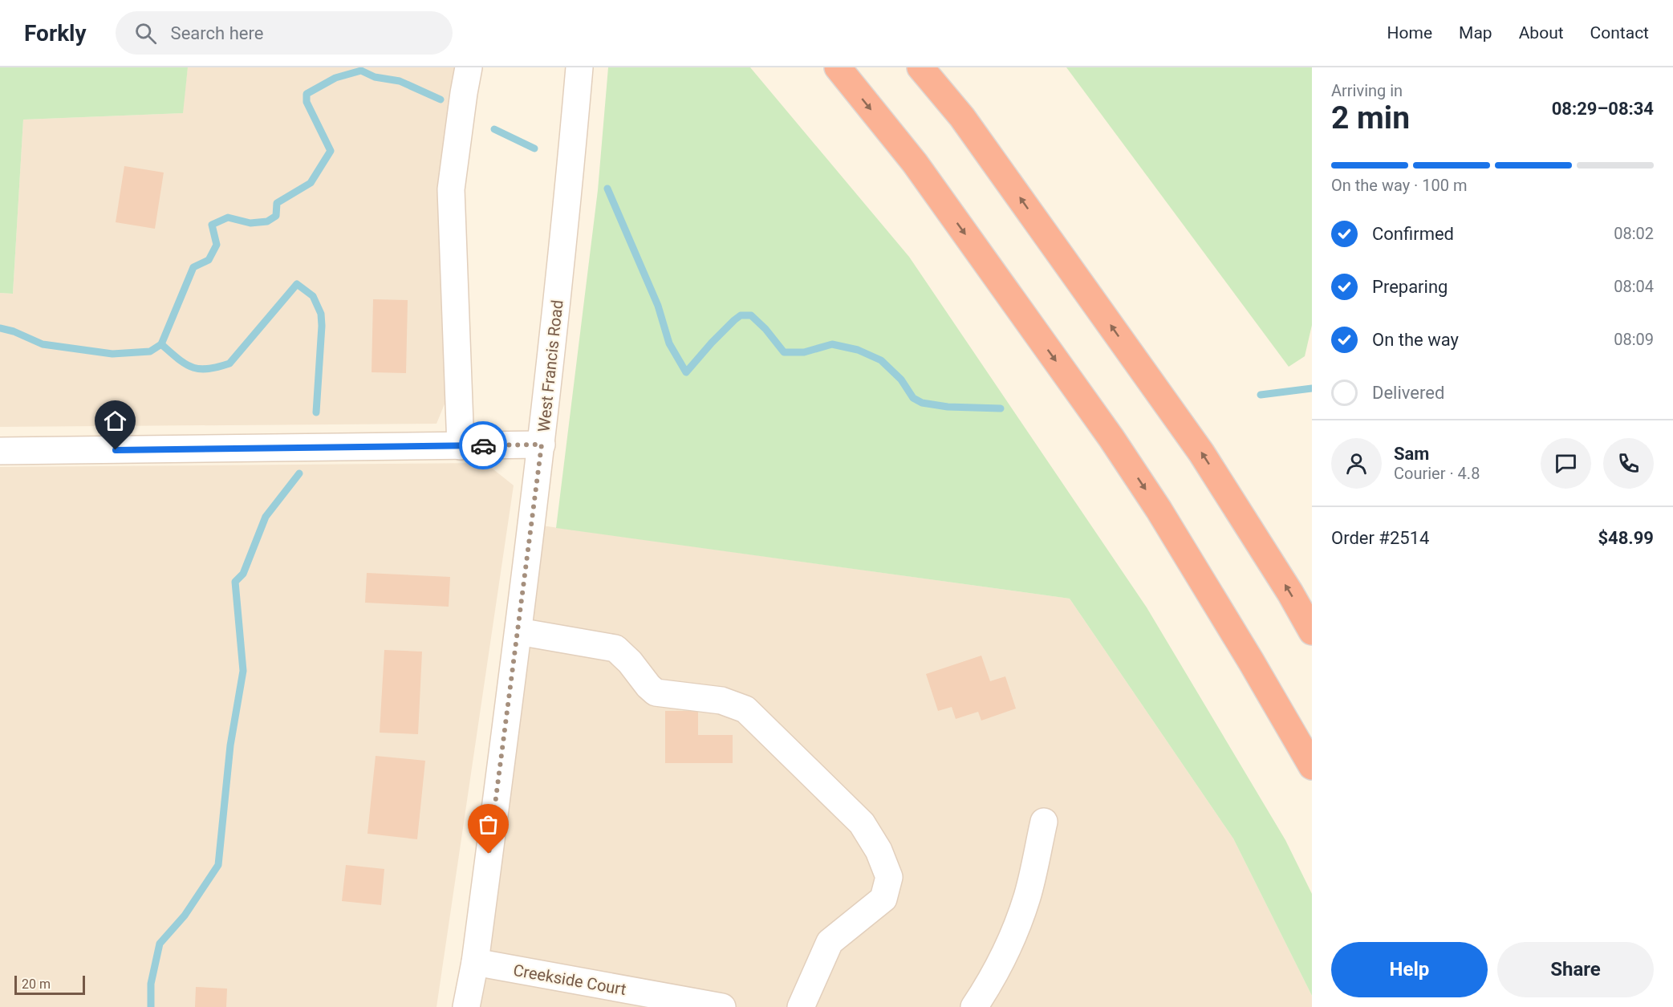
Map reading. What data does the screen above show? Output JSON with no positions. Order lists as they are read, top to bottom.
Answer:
{
  "streets": {
    "street": ["West Francis Road", "Creekside Court"]
  },
  "crossings": [
    ["West Francis Road", "Creekside Court"]
  ],
  "scale_bar": "20 m",
  "page": {
    "header": "Forkly",
    "search": "Search here",
    "nav": [
      "Home",
      "Map",
      "About",
      "Contact"
    ],
    "heading": ["2 min", "Arriving in", "08:29–08:34"],
    "panel": [
      "Sam",
      "Courier · 4.8",
      "Order #2514",
      "$48.99"
    ],
    "bar": "On the way · 100 m",
    "list": [
      ["Confirmed", "08:02"],
      ["Preparing", "08:04"],
      ["On the way", "08:09"],
      "Delivered"
    ],
    "buttons": ["Help", "Share"],
    "scale": "20 m"
  }
}
